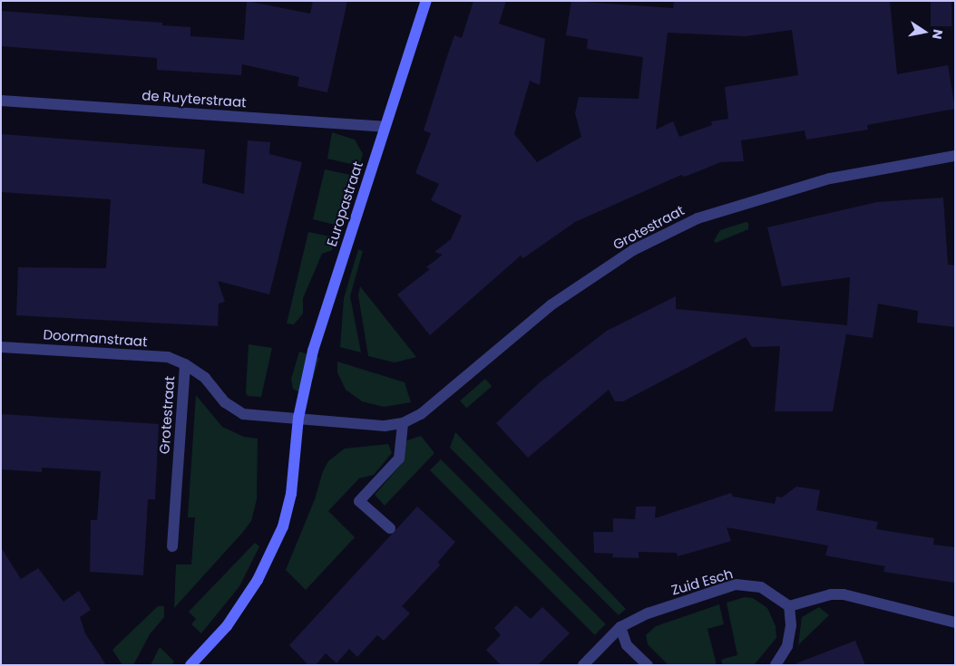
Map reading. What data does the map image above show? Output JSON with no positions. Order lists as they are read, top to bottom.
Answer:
{
  "streets": {
    "street": [
      "de Ruyterstraat",
      "Europastraat",
      "Grotestraat",
      "Doormanstraat",
      "Zuid Esch"
    ]
  },
  "crossings": [
    ["de Ruyterstraat", "Europastraat"],
    ["Europastraat", "Grotestraat"],
    ["Grotestraat", "Doormanstraat"]
  ],
  "north": "right"
}
